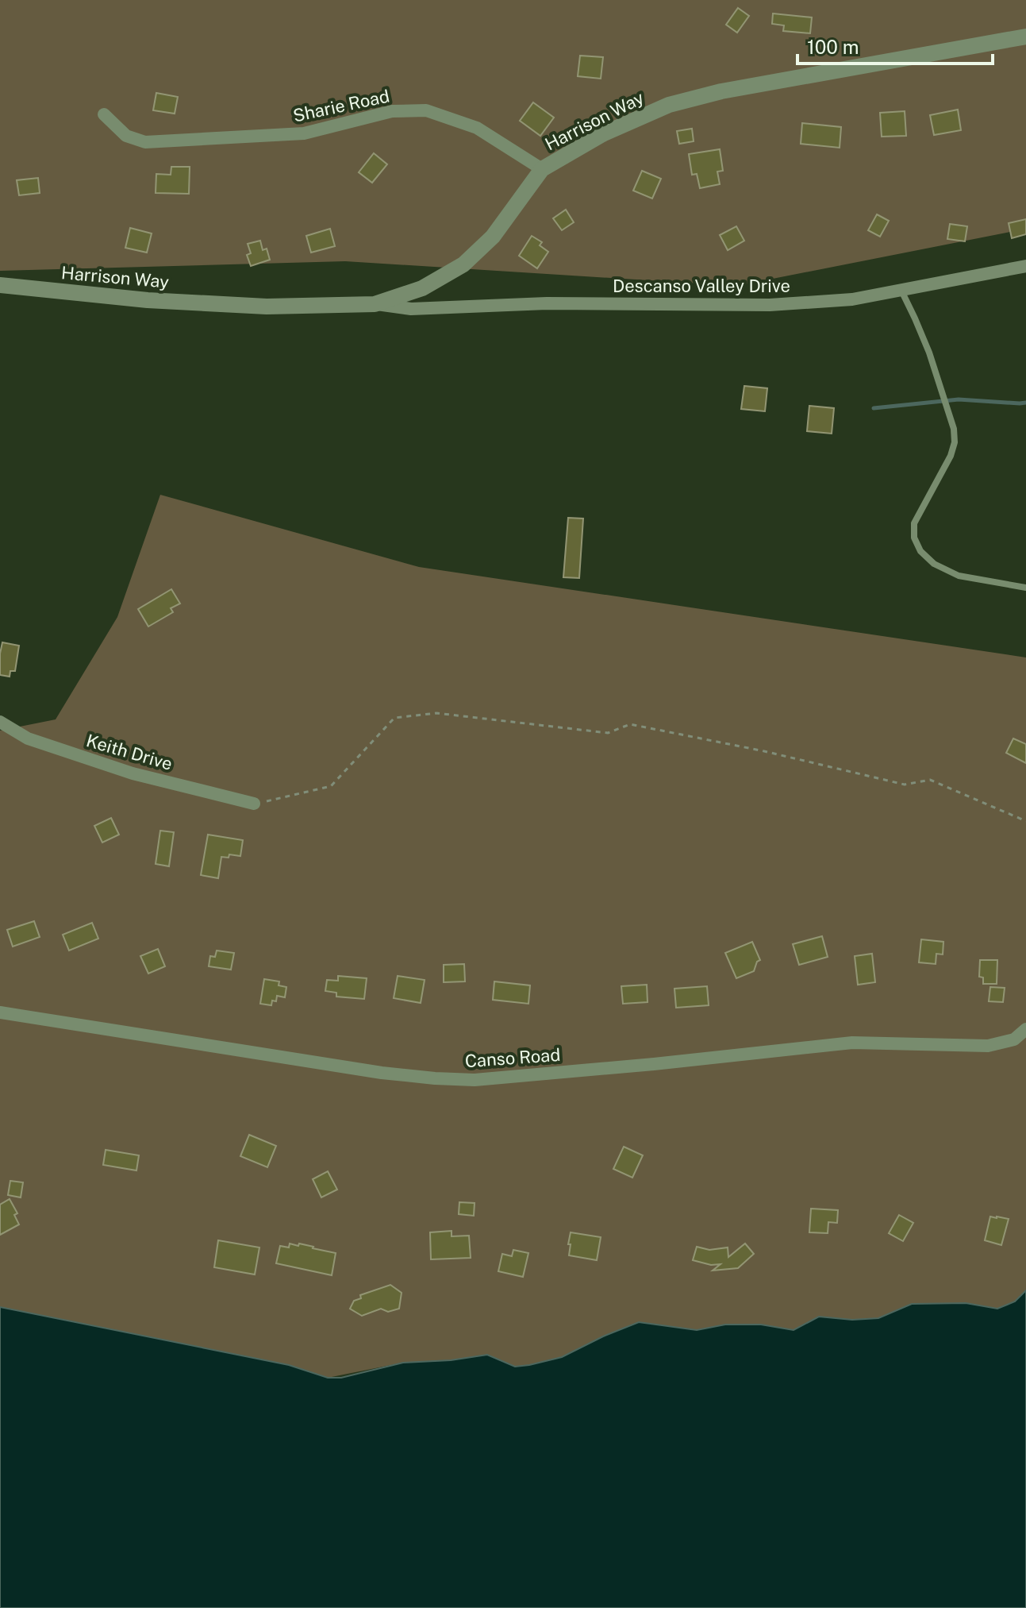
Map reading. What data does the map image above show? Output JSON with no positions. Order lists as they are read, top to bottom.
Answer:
{
  "streets": {
    "street": [
      "Sharie Road",
      "Harrison Way",
      "Descanso Valley Drive",
      "Keith Drive",
      "Canso Road"
    ]
  },
  "crossings": [
    ["Sharie Road", "Harrison Way"],
    ["Harrison Way", "Descanso Valley Drive"]
  ],
  "scale_bar": "100 m"
}
